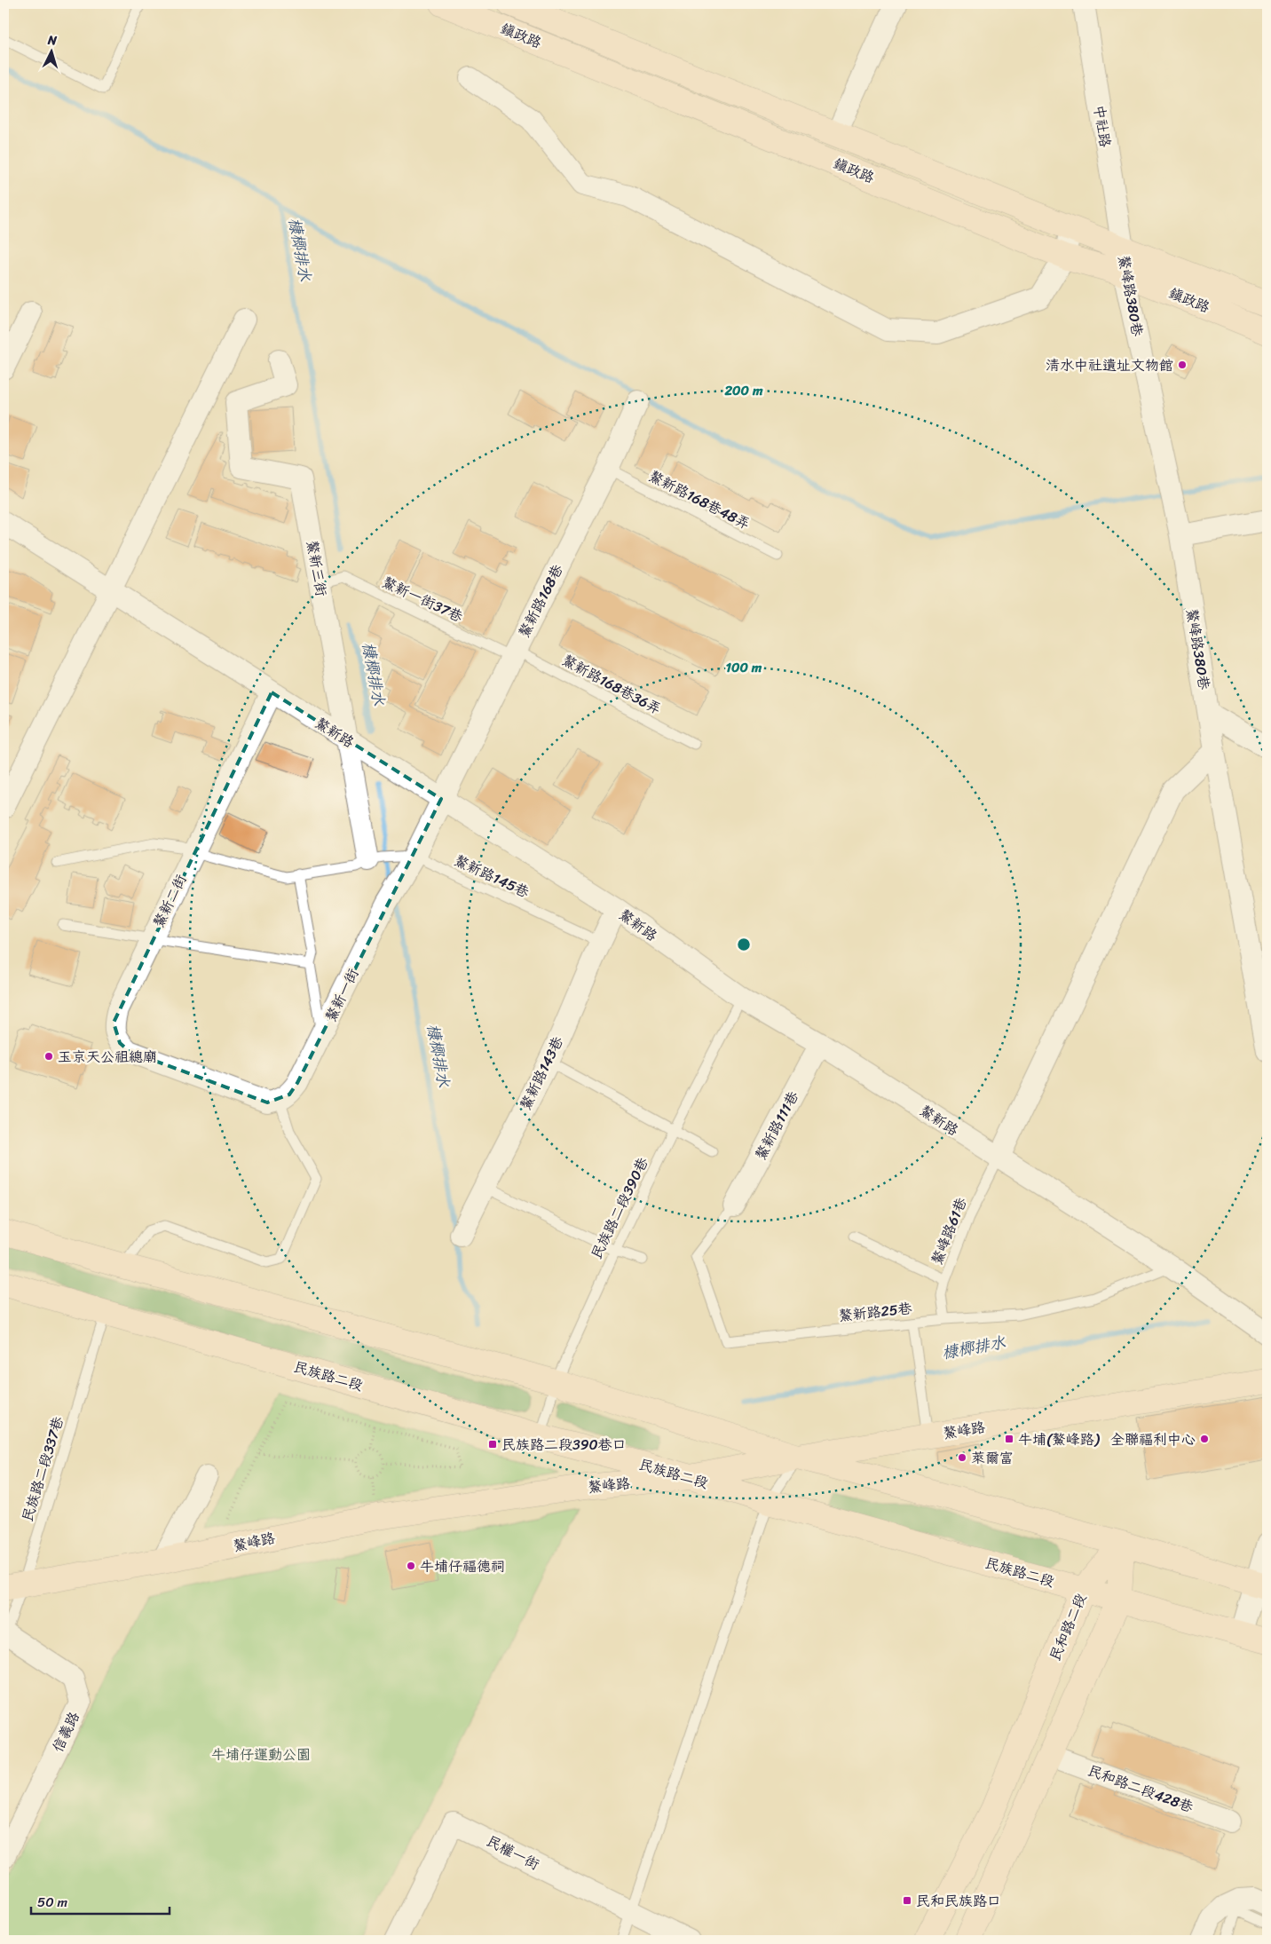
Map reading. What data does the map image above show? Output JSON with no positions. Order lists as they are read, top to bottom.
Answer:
{
  "streets": {
    "street": [
      "鎮政路",
      "中社路",
      "鰲峰路380巷",
      "鰲新三街",
      "鰲新路168巷",
      "鰲新路",
      "鰲新二街",
      "鰲新一街",
      "鰲新路143巷",
      "鰲新路111巷",
      "民族路二段",
      "鰲峰路",
      "民和路二段",
      "信義路",
      "民和路二段428巷",
      "民權一街"
    ],
    "lane": [
      "鰲新路168巷48弄",
      "鰲新一街37巷",
      "鰲新路168巷36弄",
      "鰲新路145巷",
      "民族路二段390巷",
      "鰲峰路61巷",
      "鰲新路25巷",
      "民族路二段337巷"
    ]
  },
  "crossings": [
    ["鎮政路", "中社路"],
    ["鎮政路", "鰲峰路380巷"],
    ["中社路", "鰲峰路380巷"],
    ["鰲新路168巷48弄", "鰲新路168巷"],
    ["鰲新三街", "鰲新一街37巷"],
    ["鰲新三街", "鰲新路"],
    ["鰲新一街37巷", "鰲新路168巷"],
    ["鰲新一街37巷", "鰲新路168巷36弄"],
    ["鰲新路168巷", "鰲新路168巷36弄"],
    ["鰲新路168巷", "鰲新路"],
    ["鰲新路168巷", "鰲新一街"],
    ["鰲新路", "鰲新二街"],
    ["鰲新路", "鰲新一街"],
    ["鰲新路", "鰲新路143巷"],
    ["鰲新路", "鰲新路111巷"],
    ["鰲新路", "民族路二段390巷"],
    ["鰲新路", "鰲峰路61巷"],
    ["鰲新路", "鰲新路25巷"],
    ["鰲新路145巷", "鰲新一街"],
    ["鰲新路145巷", "鰲新路143巷"],
    ["鰲新二街", "鰲新一街"],
    ["鰲新路111巷", "鰲新路25巷"],
    ["民族路二段390巷", "民族路二段"],
    ["鰲峰路61巷", "鰲新路25巷"],
    ["民族路二段", "鰲峰路"],
    ["民族路二段", "民族路二段337巷"],
    ["民族路二段", "民和路二段"],
    ["鰲峰路", "民族路二段337巷"],
    ["民族路二段337巷", "信義路"]
  ],
  "water": ["槺榔排水"],
  "parks": ["牛埔仔運動公園"],
  "places": {
    "other": [
      "清水中社遺址文物館",
      "玉京天公祖總廟",
      "全聯福利中心",
      "萊爾富",
      "牛埔仔福德祠"
    ],
    "transit": ["牛埔(鰲峰路)", "民族路二段390巷口", "民和民族路口"]
  },
  "scale_bar": "50 m",
  "north": "top",
  "rings": ["200 m", "100 m"]
}
